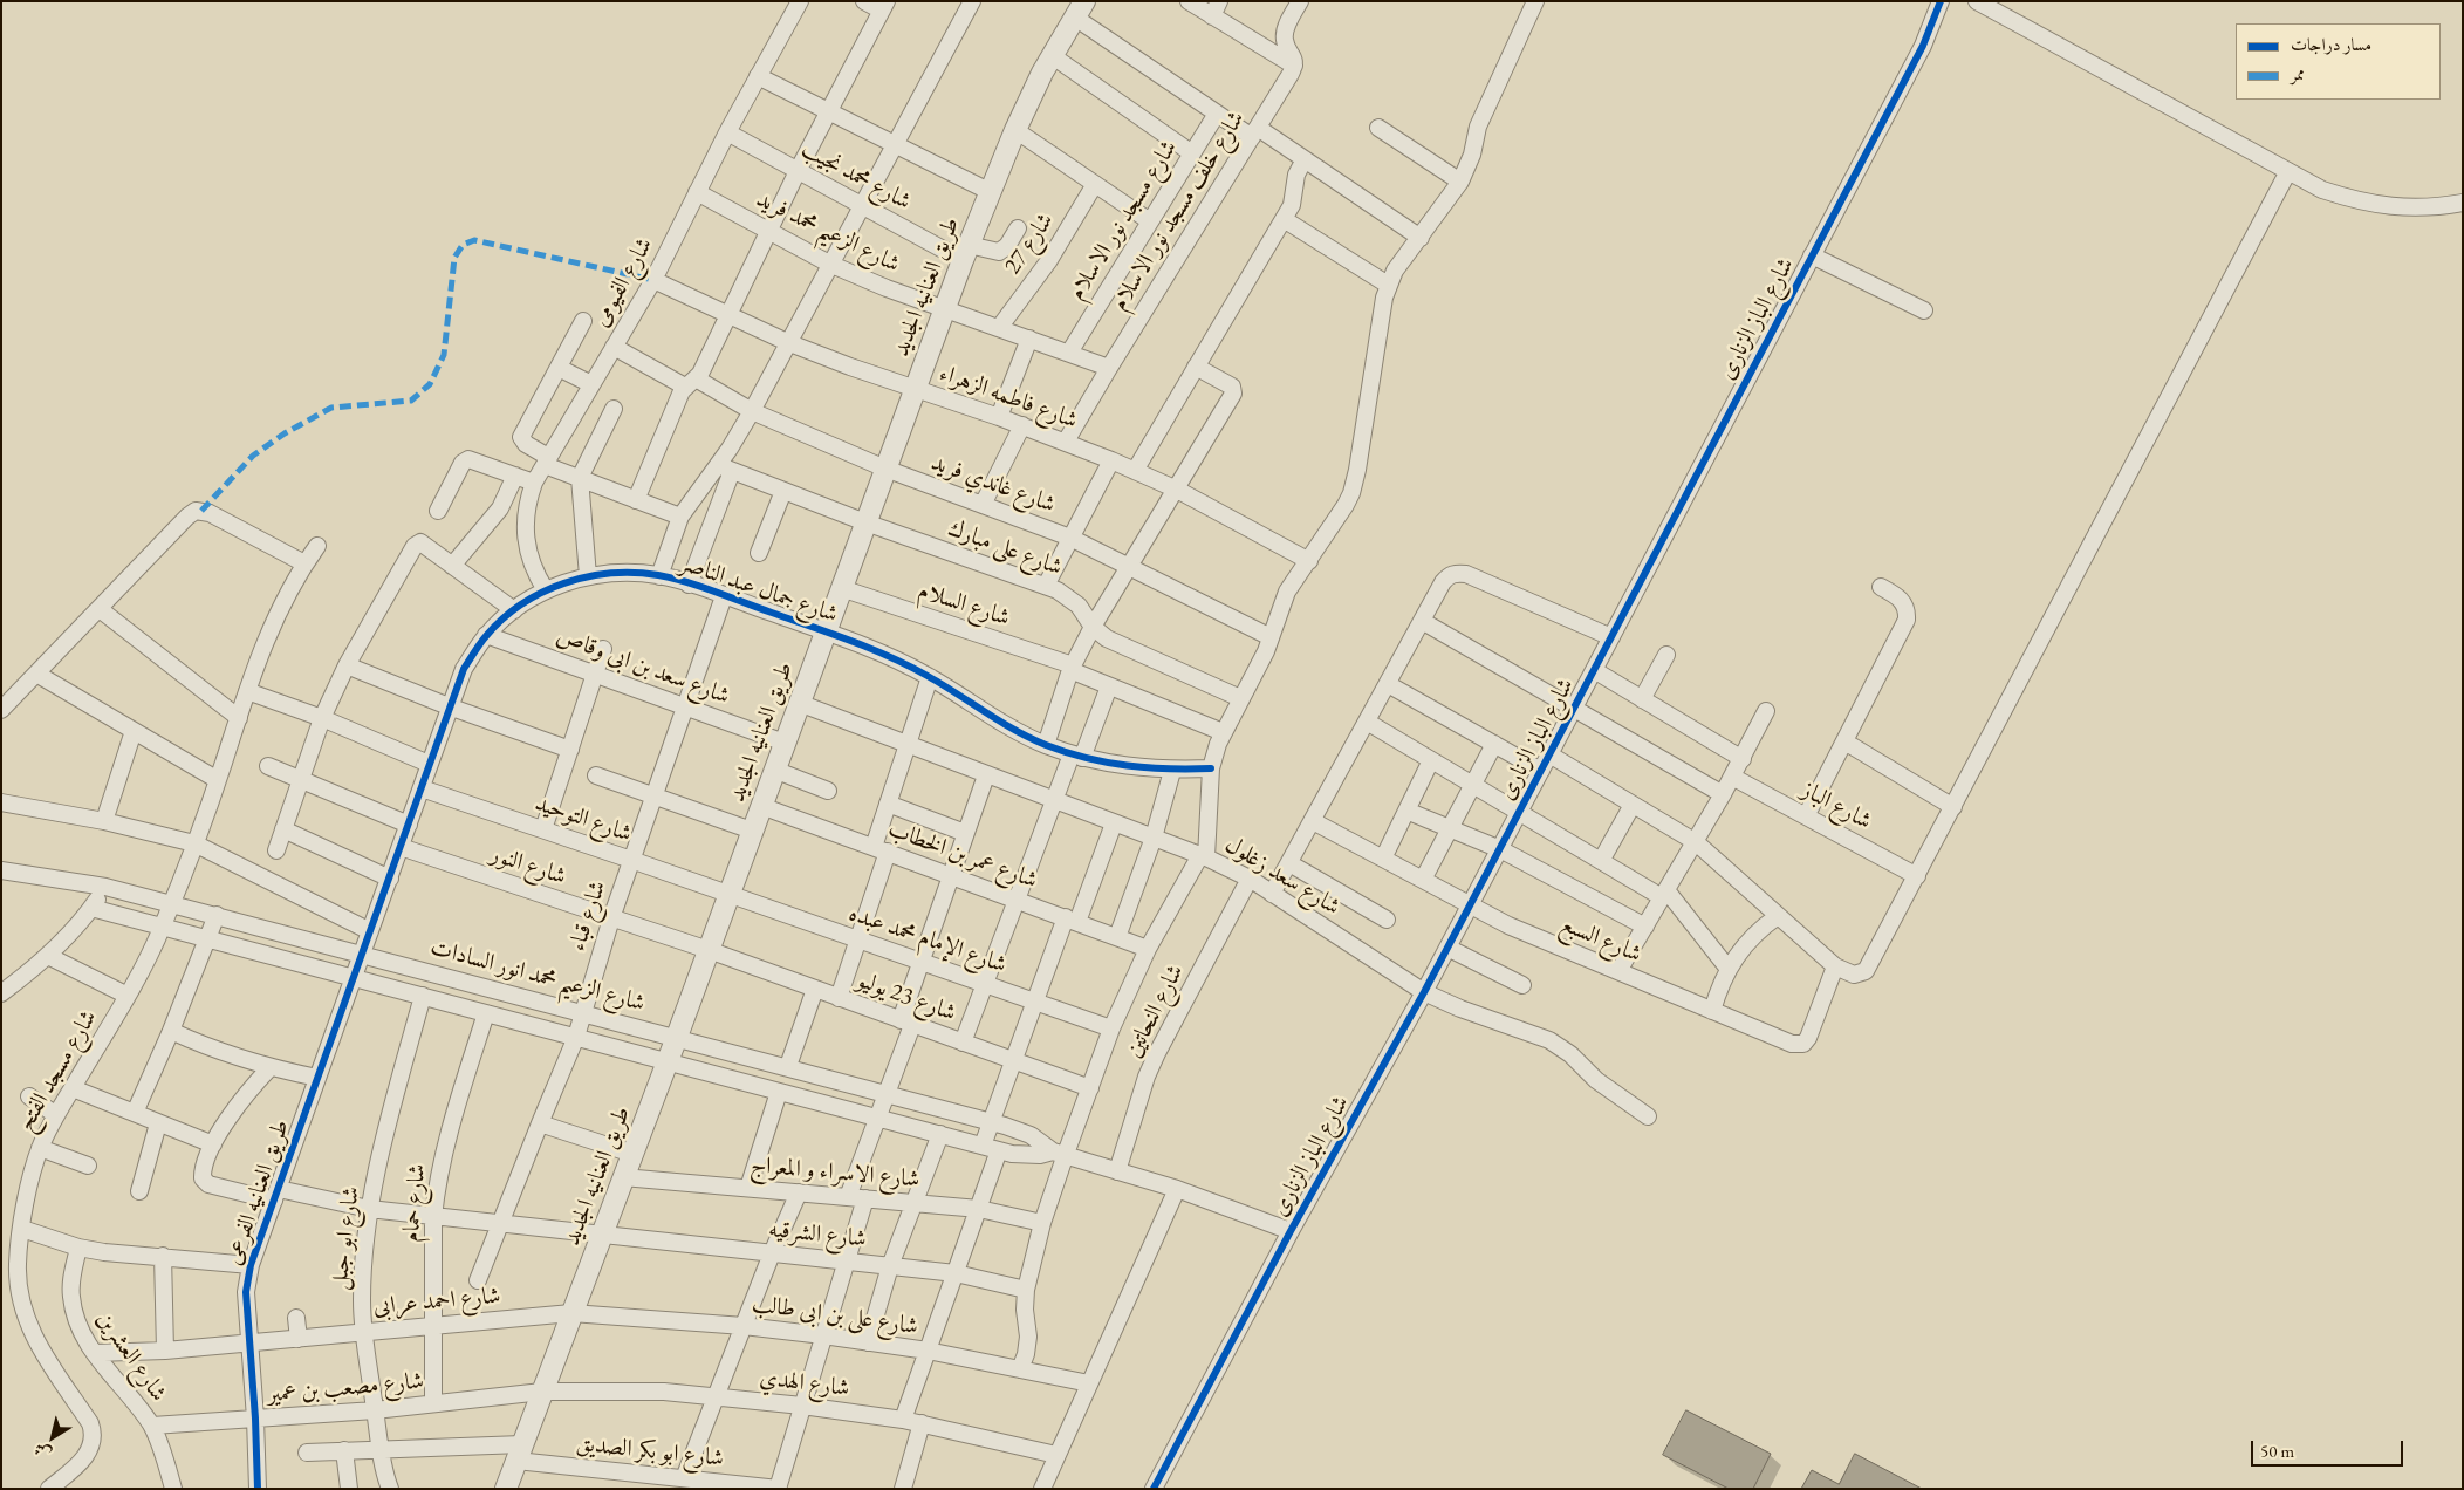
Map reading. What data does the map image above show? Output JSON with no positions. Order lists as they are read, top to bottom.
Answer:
{
  "streets": {
    "street": [
      "شارع محمد نجيب",
      "شارع خلف مسجد نور الاسلام",
      "شارع مسجد نور الاسلام",
      "شارع الزعيم محمد فريد",
      "شارع 27",
      "شارع الفيومى",
      "طريق العنانيه الجديد",
      "شارع الباز الزنارى",
      "شارع فاطمه الزهراء",
      "شارع غاندي فريد",
      "شارع على مبارك",
      "شارع جمال عبد الناصر",
      "شارع السلام",
      "شارع سعد بن ابى وقاص",
      "شارع الباز",
      "شارع التوحيد",
      "شارع عمر بن الخطاب",
      "شارع النور",
      "شارع سعد زغلول",
      "شارع قباء",
      "شارع الإمام محمد عبده",
      "شارع السبع",
      "شارع الزعيم محمد انور السادات",
      "شارع 23 يوليو",
      "شارع النحاتين",
      "شارع مسجد الفتح",
      "شارع الاسراء و المعراج",
      "طريق العنانيه الفرعى",
      "شارع حمام",
      "شارع الشرقيه",
      "شارع ابو جبل",
      "شارع احمد عرابى",
      "شارع على بن ابى طالب",
      "شارع العشرين",
      "شارع الهدي",
      "شارع مصعب بن عمير",
      "شارع ابو بكر الصديق"
    ]
  },
  "crossings": [
    ["شارع محمد نجيب", "شارع الفيومى"],
    ["شارع محمد نجيب", "طريق العنانيه الجديد"],
    ["شارع خلف مسجد نور الاسلام", "شارع الزعيم محمد فريد"],
    ["شارع خلف مسجد نور الاسلام", "شارع فاطمه الزهراء"],
    ["شارع مسجد نور الاسلام", "شارع الزعيم محمد فريد"],
    ["شارع الزعيم محمد فريد", "شارع 27"],
    ["شارع الزعيم محمد فريد", "شارع الفيومى"],
    ["شارع الزعيم محمد فريد", "طريق العنانيه الجديد"],
    ["شارع الفيومى", "شارع فاطمه الزهراء"],
    ["شارع الفيومى", "شارع غاندي فريد"],
    ["شارع الفيومى", "شارع جمال عبد الناصر"],
    ["طريق العنانيه الجديد", "شارع فاطمه الزهراء"],
    ["طريق العنانيه الجديد", "شارع غاندي فريد"],
    ["طريق العنانيه الجديد", "شارع على مبارك"],
    ["طريق العنانيه الجديد", "شارع جمال عبد الناصر"],
    ["طريق العنانيه الجديد", "شارع السلام"],
    ["طريق العنانيه الجديد", "شارع سعد بن ابى وقاص"],
    ["طريق العنانيه الجديد", "شارع التوحيد"],
    ["طريق العنانيه الجديد", "شارع عمر بن الخطاب"],
    ["طريق العنانيه الجديد", "شارع النور"],
    ["طريق العنانيه الجديد", "شارع سعد زغلول"],
    ["طريق العنانيه الجديد", "شارع الإمام محمد عبده"],
    ["طريق العنانيه الجديد", "شارع الزعيم محمد انور السادات"],
    ["طريق العنانيه الجديد", "شارع 23 يوليو"],
    ["طريق العنانيه الجديد", "شارع الاسراء و المعراج"],
    ["طريق العنانيه الجديد", "شارع الشرقيه"],
    ["طريق العنانيه الجديد", "شارع احمد عرابى"],
    ["طريق العنانيه الجديد", "شارع على بن ابى طالب"],
    ["طريق العنانيه الجديد", "شارع الهدي"],
    ["طريق العنانيه الجديد", "شارع مصعب بن عمير"],
    ["طريق العنانيه الجديد", "شارع ابو بكر الصديق"],
    ["شارع الباز الزنارى", "شارع سعد زغلول"],
    ["شارع الباز الزنارى", "شارع السبع"],
    ["شارع الباز الزنارى", "شارع الزعيم محمد انور السادات"],
    ["شارع جمال عبد الناصر", "شارع سعد بن ابى وقاص"],
    ["شارع جمال عبد الناصر", "شارع التوحيد"],
    ["شارع جمال عبد الناصر", "شارع النور"],
    ["شارع جمال عبد الناصر", "شارع قباء"],
    ["شارع جمال عبد الناصر", "شارع الزعيم محمد انور السادات"],
    ["شارع جمال عبد الناصر", "طريق العنانيه الفرعى"],
    ["شارع سعد بن ابى وقاص", "شارع قباء"],
    ["شارع التوحيد", "شارع قباء"],
    ["شارع التوحيد", "شارع الإمام محمد عبده"],
    ["شارع النور", "شارع قباء"],
    ["شارع النور", "شارع 23 يوليو"],
    ["شارع سعد زغلول", "شارع النحاتين"],
    ["شارع قباء", "شارع الزعيم محمد انور السادات"],
    ["شارع قباء", "شارع الشرقيه"],
    ["شارع الزعيم محمد انور السادات", "شارع النحاتين"],
    ["شارع الزعيم محمد انور السادات", "شارع مسجد الفتح"],
    ["شارع الزعيم محمد انور السادات", "طريق العنانيه الفرعى"],
    ["شارع الزعيم محمد انور السادات", "شارع حمام"],
    ["شارع الزعيم محمد انور السادات", "شارع ابو جبل"],
    ["طريق العنانيه الفرعى", "شارع الشرقيه"],
    ["طريق العنانيه الفرعى", "شارع احمد عرابى"],
    ["طريق العنانيه الفرعى", "شارع مصعب بن عمير"],
    ["شارع حمام", "شارع الشرقيه"],
    ["شارع حمام", "شارع احمد عرابى"],
    ["شارع حمام", "شارع مصعب بن عمير"],
    ["شارع الشرقيه", "شارع ابو جبل"],
    ["شارع ابو جبل", "شارع احمد عرابى"],
    ["شارع ابو جبل", "شارع مصعب بن عمير"],
    ["شارع ابو جبل", "شارع ابو بكر الصديق"],
    ["شارع احمد عرابى", "شارع على بن ابى طالب"],
    ["شارع احمد عرابى", "شارع العشرين"],
    ["شارع العشرين", "شارع مصعب بن عمير"],
    ["شارع الهدي", "شارع مصعب بن عمير"]
  ],
  "legend": ["مسار دراجات", "ممر"],
  "scale_bar": "50 m",
  "north": "bottom left"
}
